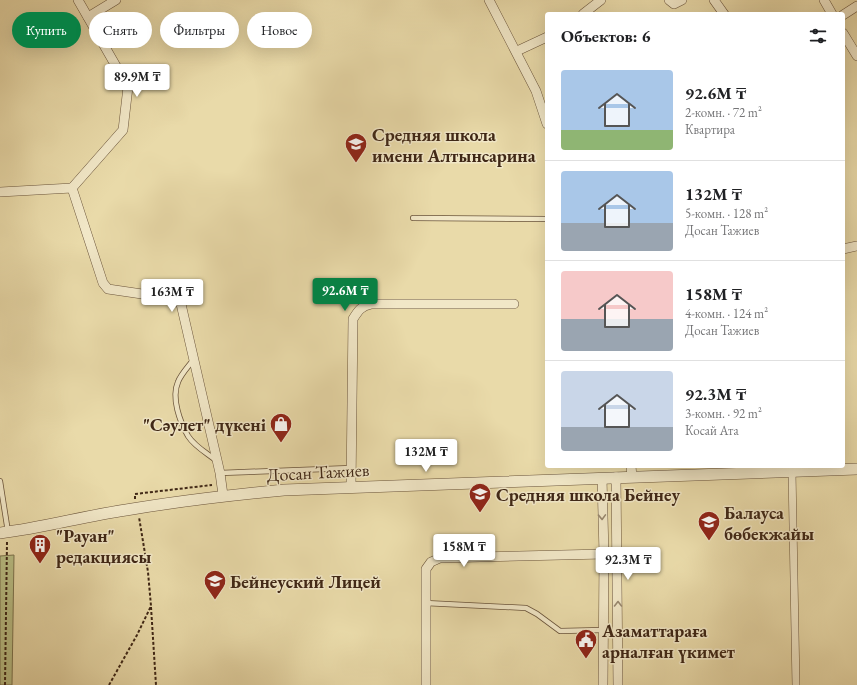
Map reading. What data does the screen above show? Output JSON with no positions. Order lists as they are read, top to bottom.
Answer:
{
  "streets": {
    "street": ["Досан Тажиев"]
  },
  "places": {
    "school or university": [
      "Средняя школа имени Алтынсарина",
      "Средняя школа Бейнеу",
      "Балауса бөбекжайы",
      "Бейнеуский Лицей"
    ],
    "shop": ["\"Сәулет\" дүкені"],
    "building": ["\"Рауан\" редакциясы"],
    "public building": ["Азаматтараға арналған үкимет"]
  },
  "page": {
    "chip": [
      "Купить",
      "Снять",
      "Фильтры",
      "Новое"
    ],
    "heading": "Объектов: 6",
    "list": [
      {
        "name": "92.6M ₸",
        "note": "2-комн. · 72 m² · Квартира"
      },
      {
        "name": "132M ₸",
        "note": "5-комн. · 128 m² · Досан Тажиев"
      },
      {
        "name": "158M ₸",
        "note": "4-комн. · 124 m² · Досан Тажиев"
      },
      {
        "name": "92.3M ₸",
        "note": "3-комн. · 92 m² · Косай Ата"
      }
    ],
    "price": [
      "89.9M ₸",
      "92.6M ₸",
      "163M ₸",
      "132M ₸",
      "158M ₸",
      "92.3M ₸"
    ]
  }
}
